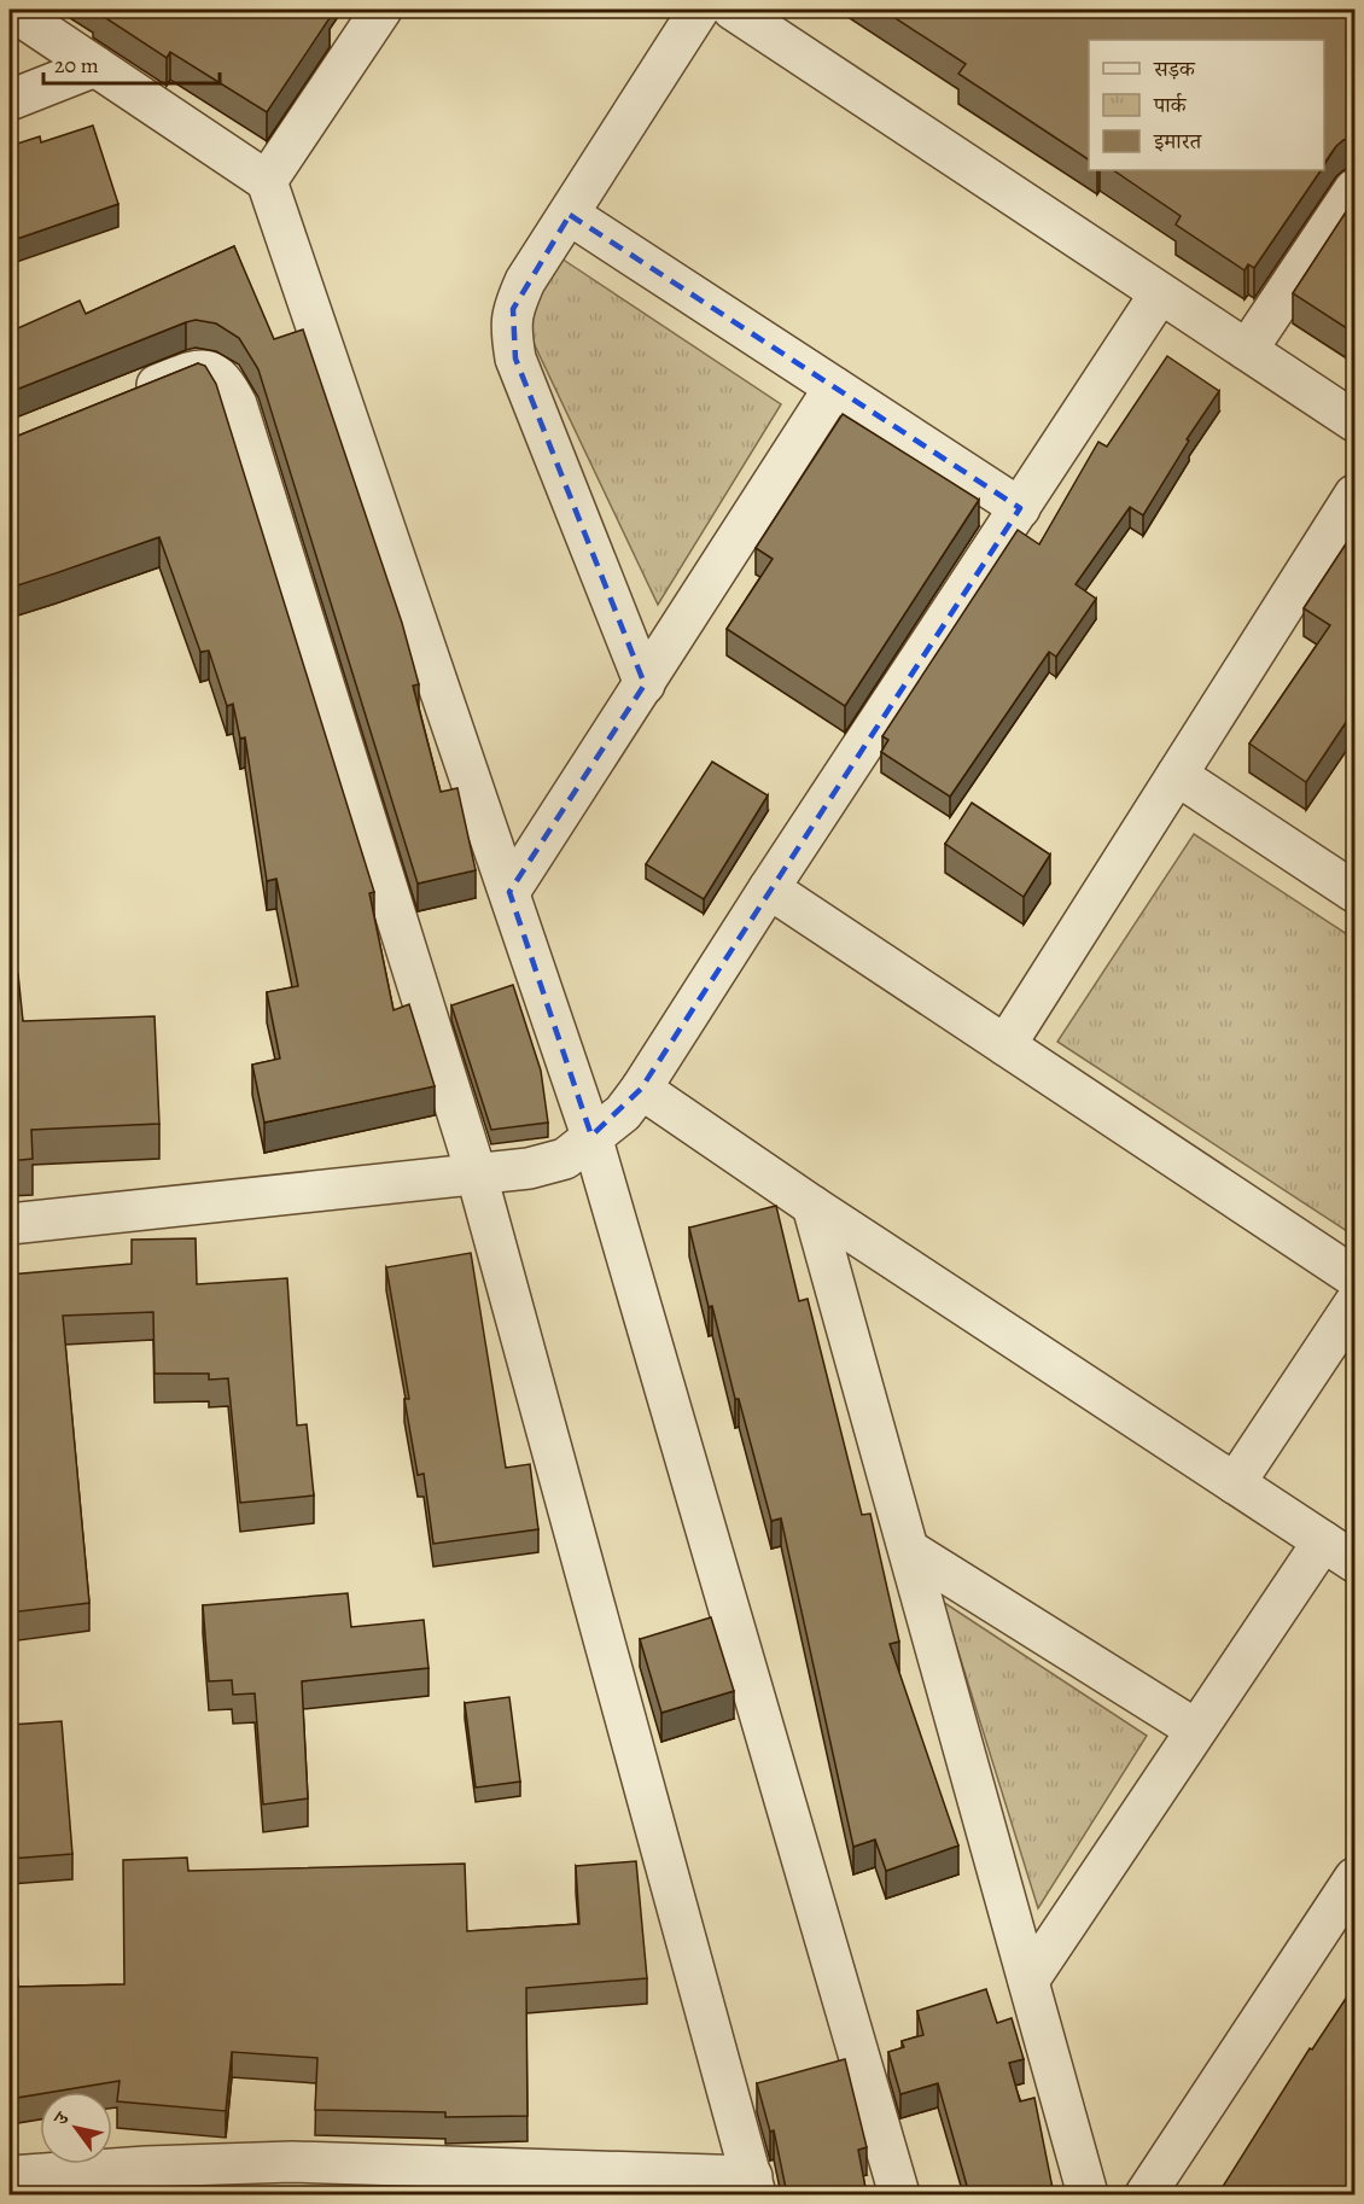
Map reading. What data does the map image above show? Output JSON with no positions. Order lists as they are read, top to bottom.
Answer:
{
  "legend": ["सड़क", "पार्क", "इमारत"],
  "scale_bar": "20 m",
  "north": "top left"
}
